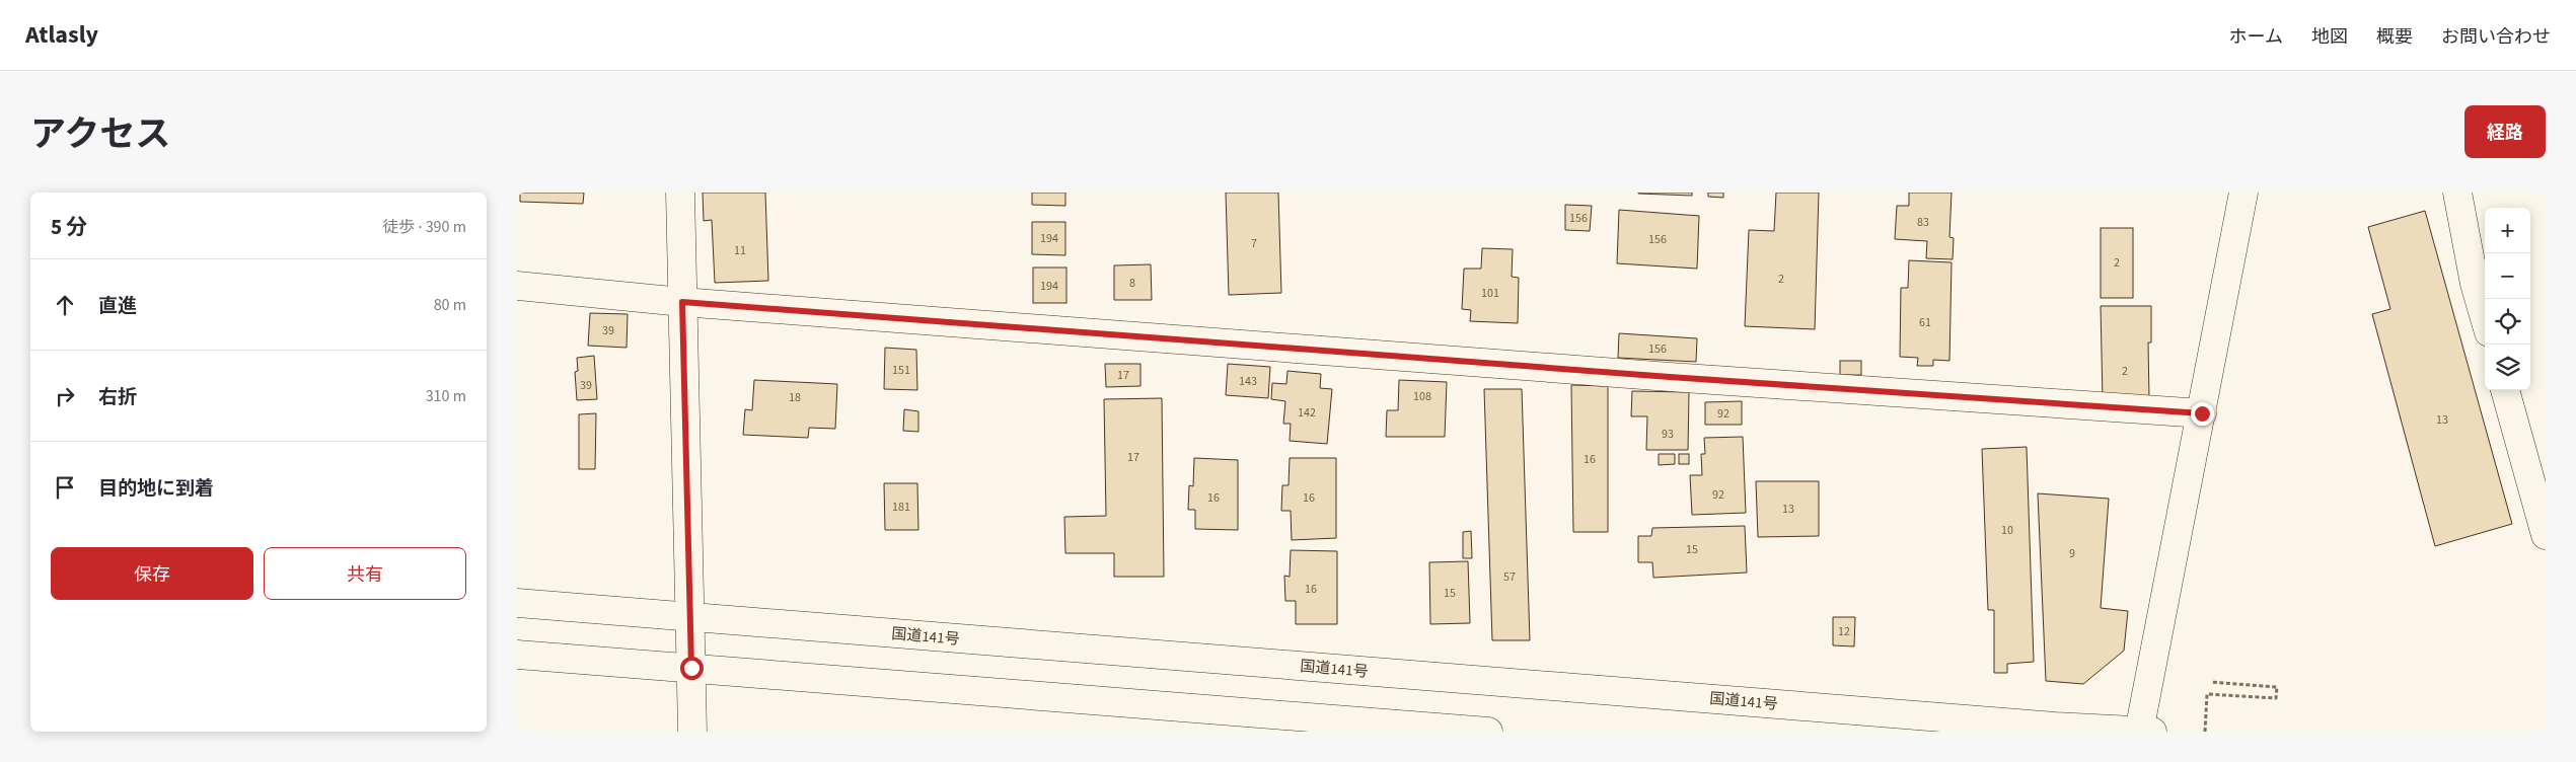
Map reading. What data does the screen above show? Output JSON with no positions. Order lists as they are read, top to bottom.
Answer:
{
  "streets": {
    "main road": ["国道141号"]
  },
  "house_numbers": [
    "156",
    "83",
    "194",
    "156",
    "7",
    "11",
    "2",
    "2",
    "8",
    "194",
    "101",
    "61",
    "39",
    "156",
    "151",
    "2",
    "17",
    "143",
    "39",
    "108",
    "18",
    "142",
    "92",
    "13",
    "93",
    "17",
    "16",
    "92",
    "16",
    "16",
    "181",
    "13",
    "10",
    "15",
    "9",
    "57",
    "16",
    "15",
    "12"
  ],
  "page": {
    "header": "Atlasly",
    "nav": [
      "ホーム",
      "地図",
      "概要",
      "お問い合わせ"
    ],
    "title": "アクセス",
    "buttons": [
      "経路",
      ["保存", "共有"]
    ],
    "heading": ["5 分", "徒歩 · 390 m"],
    "map_buttons": ["+", "−"],
    "list": [
      ["直進", "80 m"],
      ["右折", "310 m"],
      "目的地に到着"
    ]
  }
}
